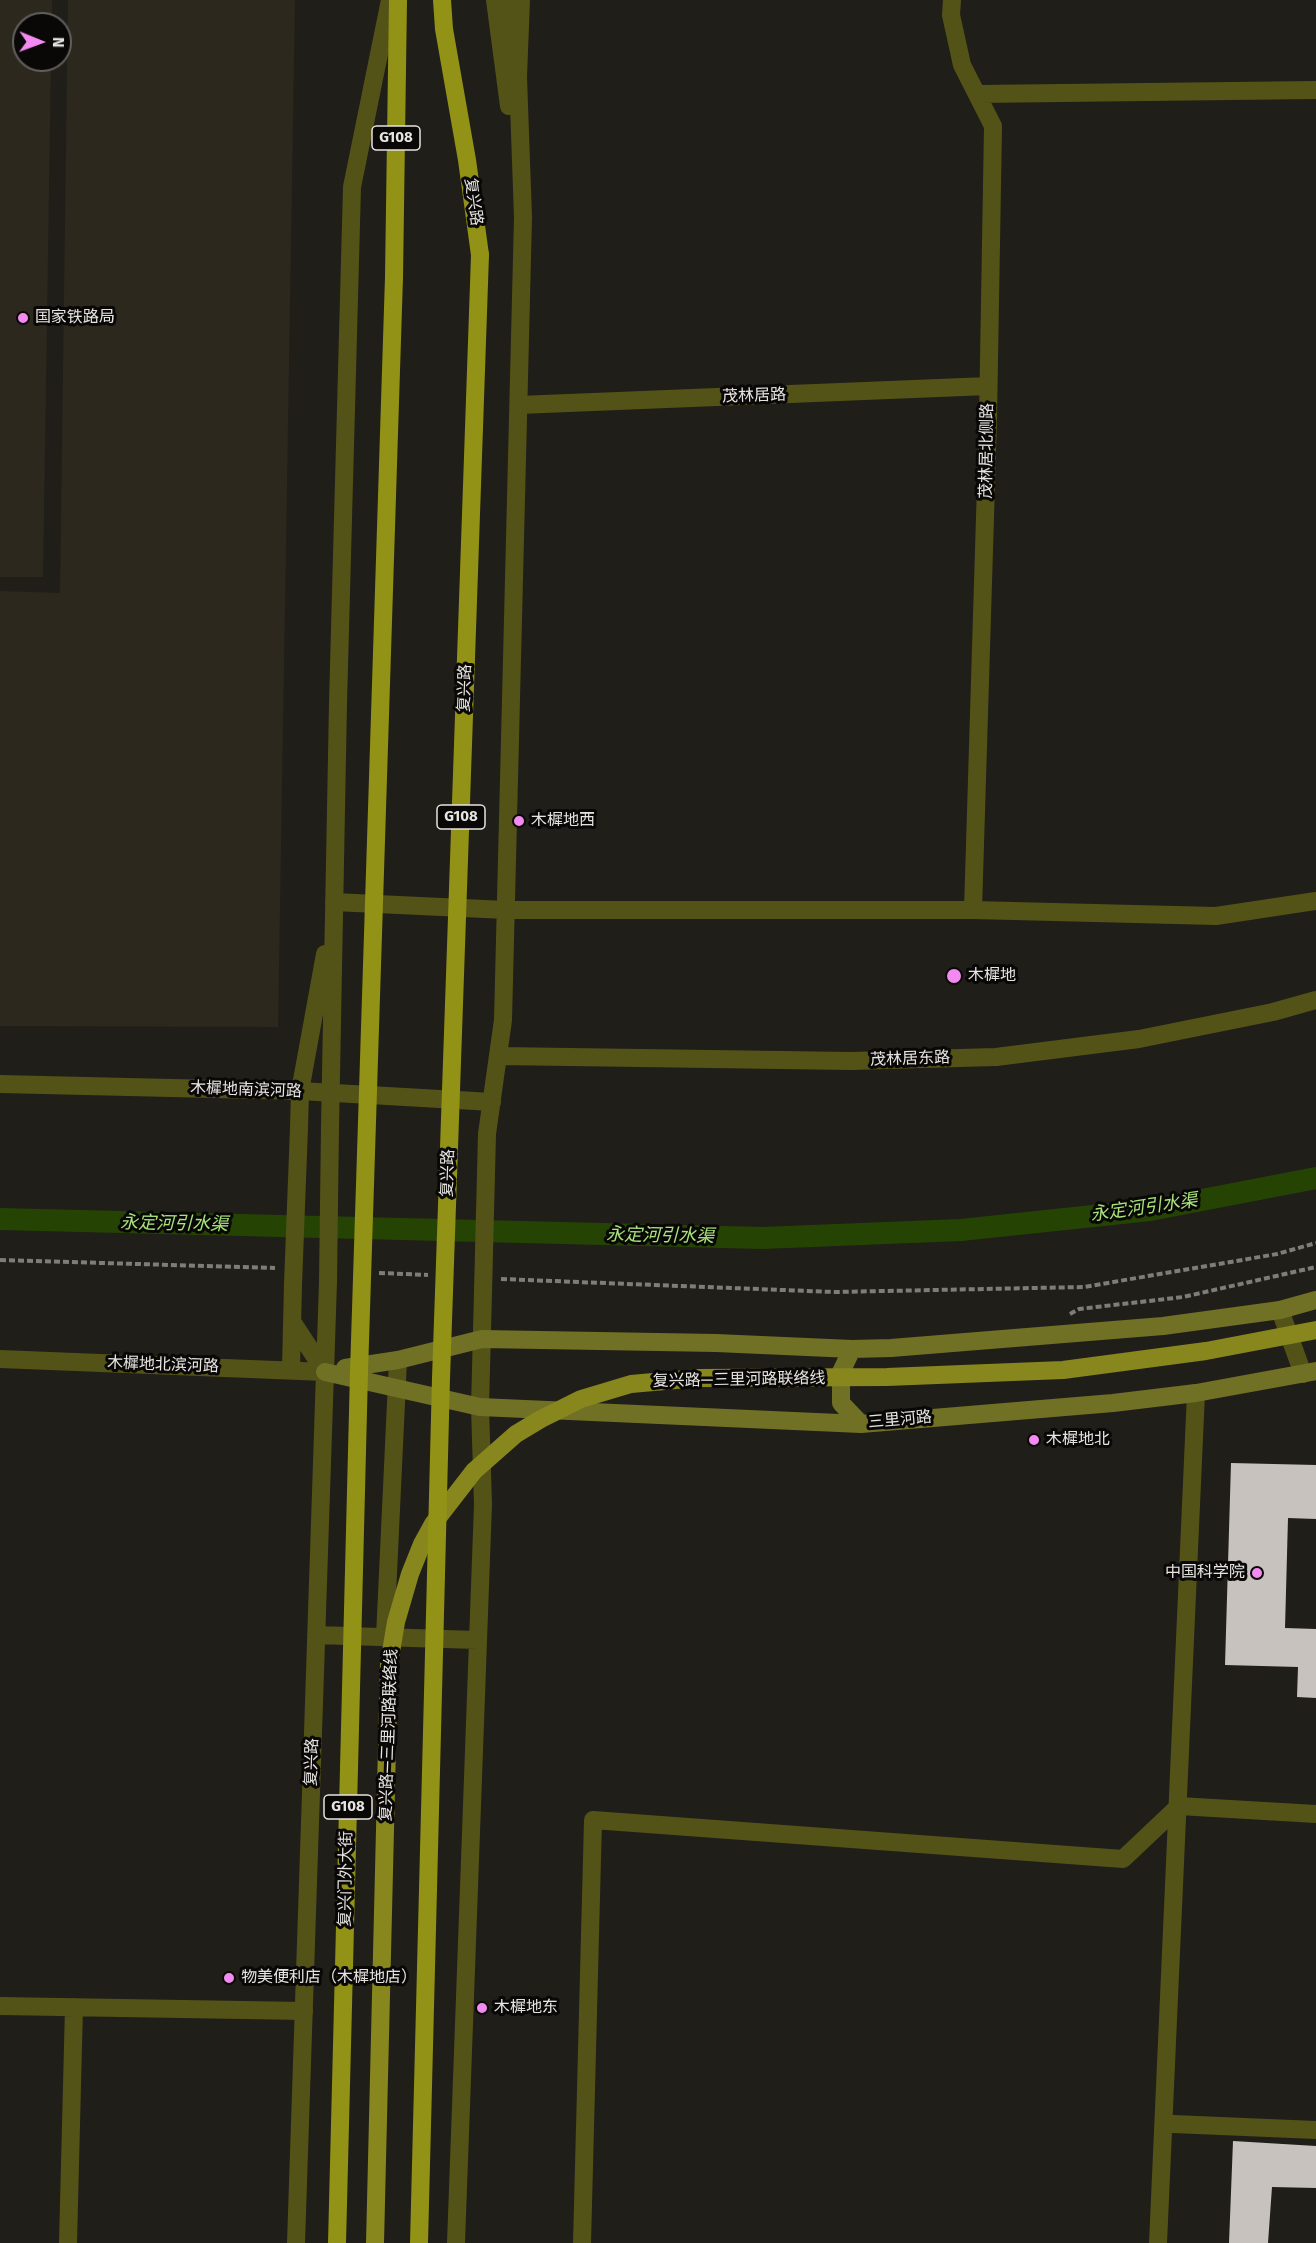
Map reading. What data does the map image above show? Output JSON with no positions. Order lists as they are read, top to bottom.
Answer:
{
  "streets": {
    "highway": ["G108", "复兴路", "复兴门外大街"],
    "main road": ["复兴路—三里河路联络线", "三里河路"],
    "street": [
      "茂林居路",
      "茂林居北侧路",
      "茂林居东路",
      "木樨地南滨河路",
      "木樨地北滨河路"
    ]
  },
  "crossings": [
    ["复兴路", "木樨地南滨河路"],
    ["复兴路", "木樨地北滨河路"],
    ["复兴路", "三里河路"],
    ["茂林居路", "茂林居北侧路"],
    ["木樨地北滨河路", "三里河路"]
  ],
  "water": ["永定河引水渠"],
  "places": [
    "国家铁路局",
    "木樨地西",
    "木樨地",
    "木樨地北",
    "中国科学院",
    "物美便利店（木樨地店）",
    "木樨地东"
  ],
  "north": "right"
}
